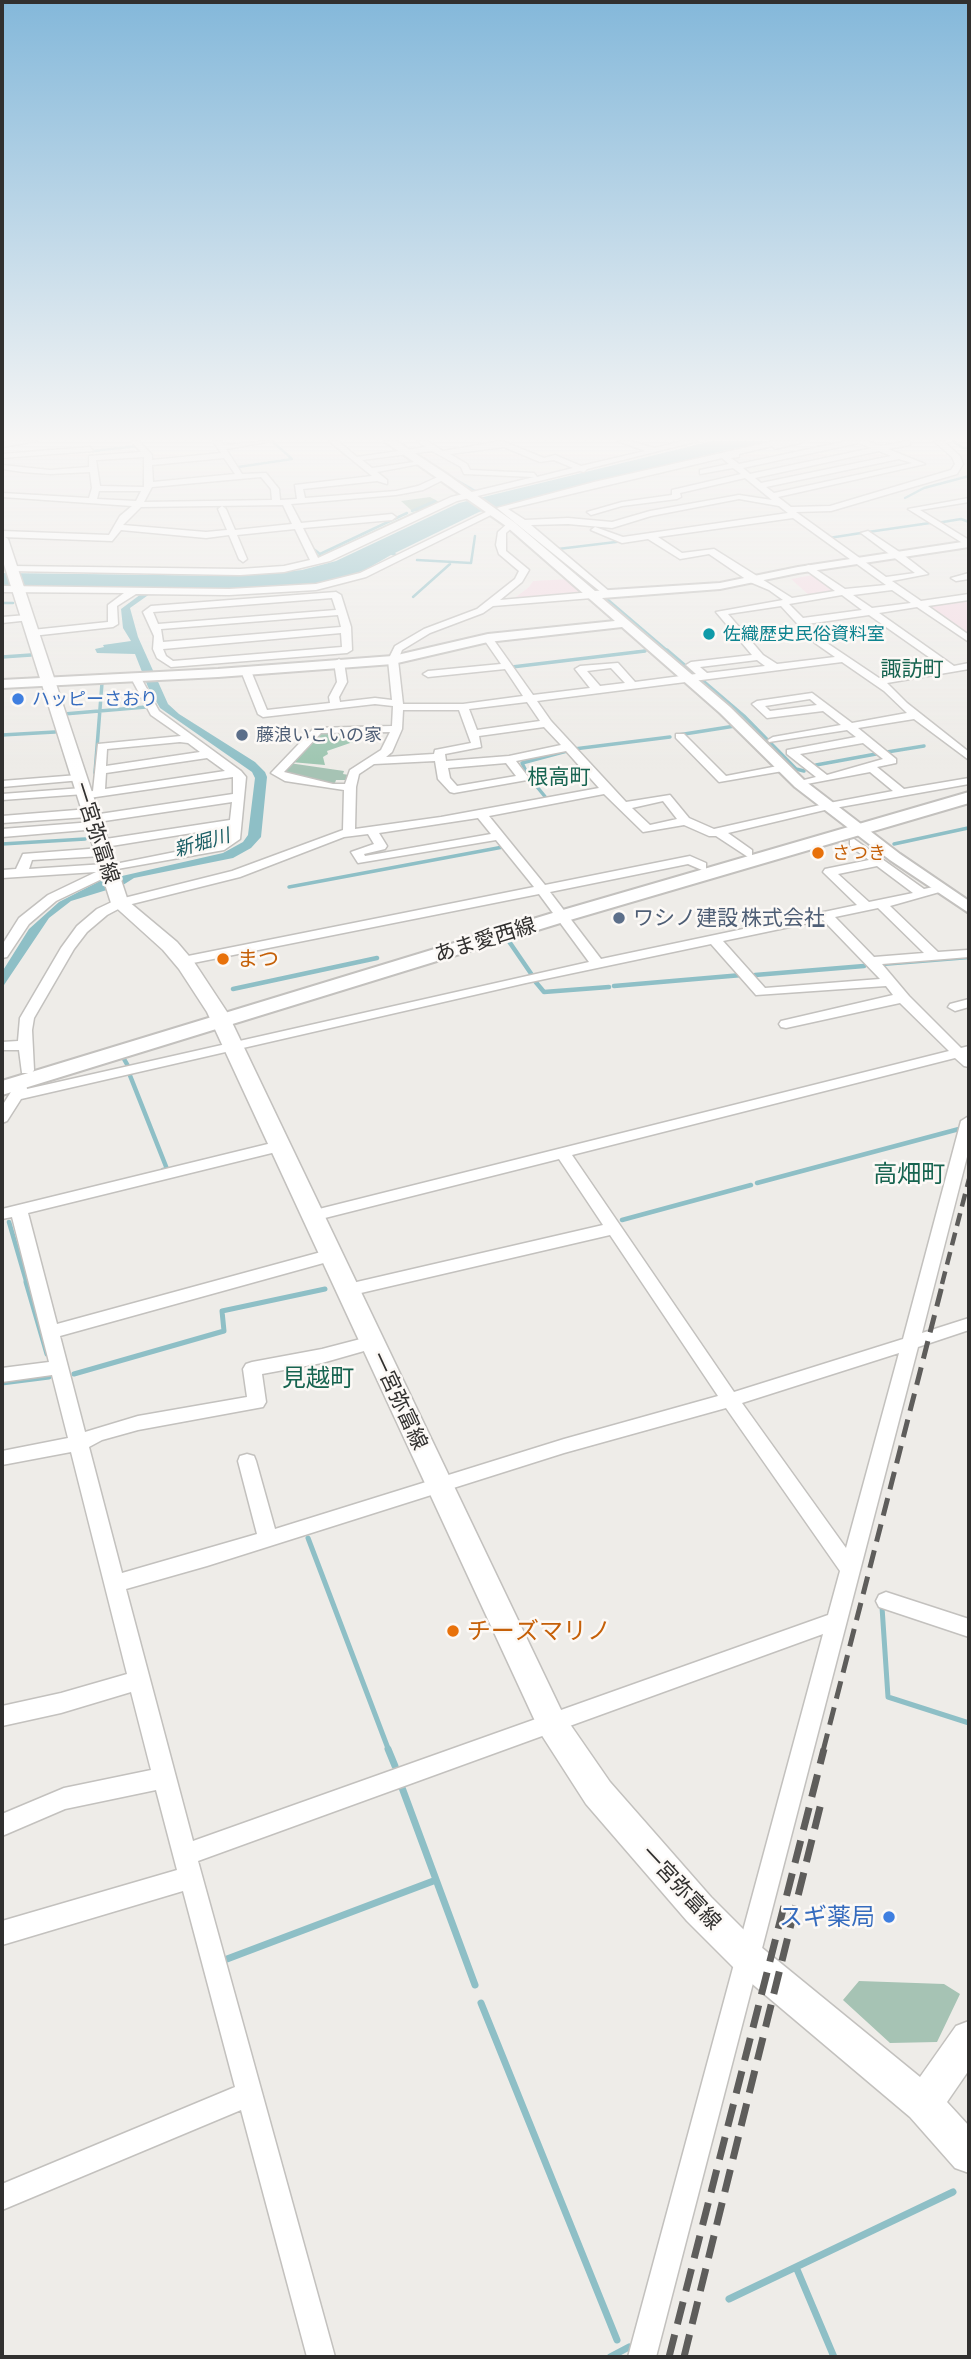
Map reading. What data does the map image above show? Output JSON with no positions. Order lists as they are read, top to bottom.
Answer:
{
  "streets": {
    "main road": ["一宮弥富線", "あま愛西線"]
  },
  "crossings": [
    ["一宮弥富線", "あま愛西線"]
  ],
  "districts": [
    "諏訪町",
    "根高町",
    "高畑町",
    "見越町"
  ],
  "water": ["新堀川"],
  "places": [
    "佐織歴史民俗資料室",
    "ハッピーさおり",
    "藤浪いこいの家",
    "さつき",
    "ワシノ建設 株式会社",
    "まつ",
    "チーズマリノ",
    "スギ薬局"
  ]
}
